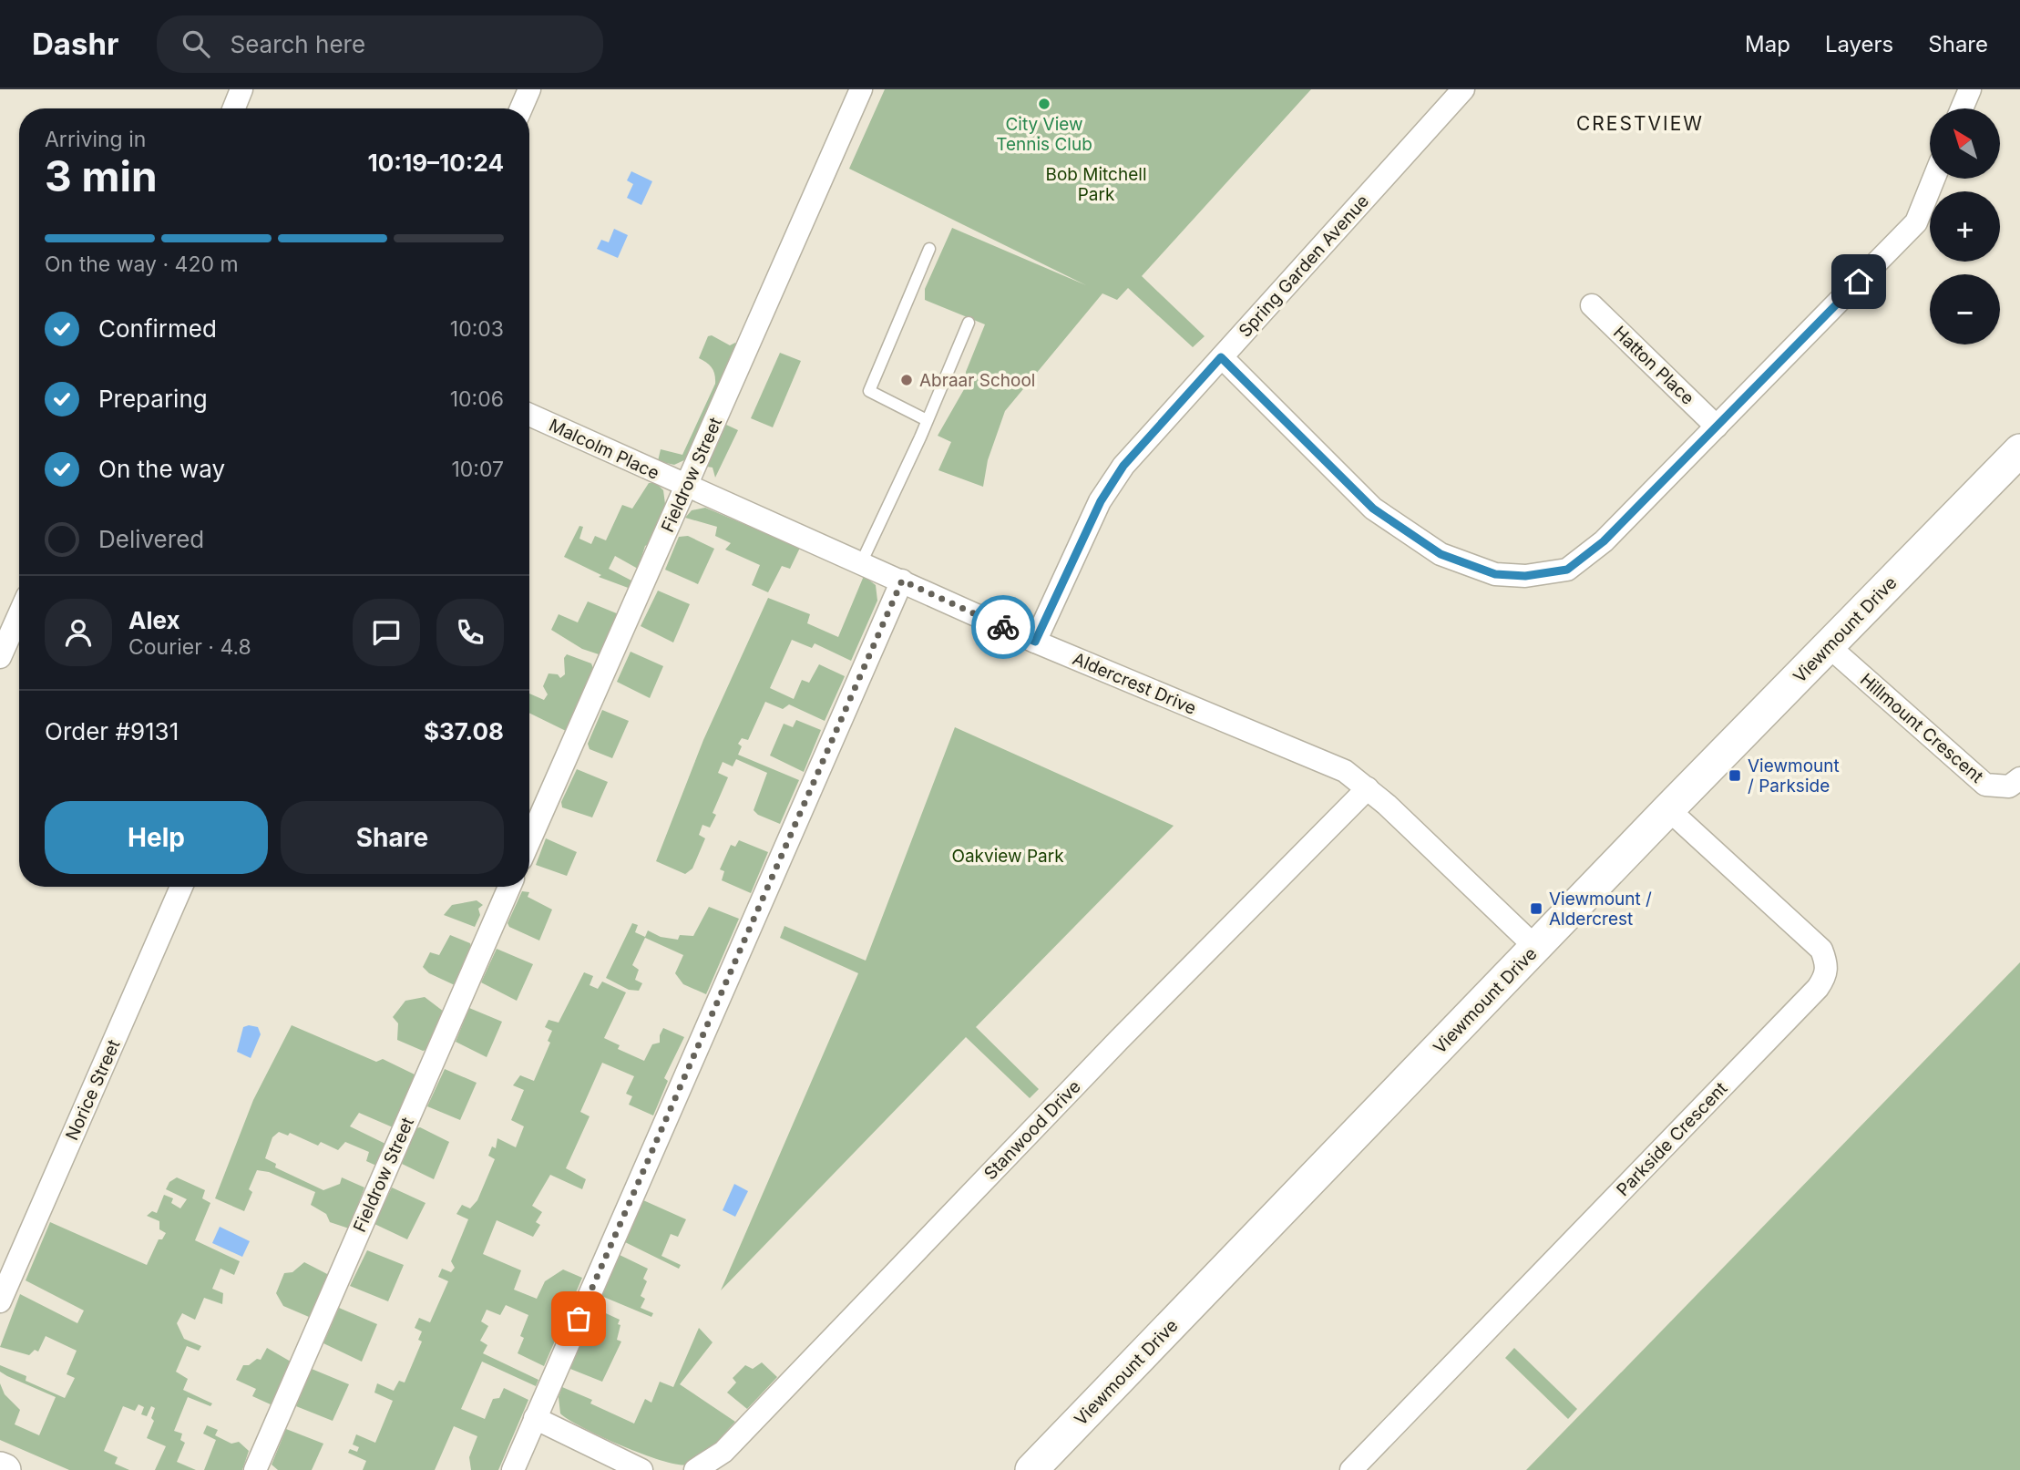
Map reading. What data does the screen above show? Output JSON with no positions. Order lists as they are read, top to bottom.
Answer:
{
  "streets": {
    "street": [
      "Spring Garden Avenue",
      "Hatton Place",
      "Malcolm Place",
      "Fieldrow Street",
      "Viewmount Drive",
      "Aldercrest Drive",
      "Hillmount Crescent",
      "Norice Street",
      "Stanwood Drive",
      "Parkside Crescent"
    ]
  },
  "crossings": [
    ["Spring Garden Avenue", "Aldercrest Drive"],
    ["Malcolm Place", "Fieldrow Street"],
    ["Malcolm Place", "Aldercrest Drive"],
    ["Fieldrow Street", "Aldercrest Drive"],
    ["Viewmount Drive", "Aldercrest Drive"],
    ["Viewmount Drive", "Hillmount Crescent"],
    ["Viewmount Drive", "Parkside Crescent"],
    ["Aldercrest Drive", "Stanwood Drive"]
  ],
  "districts": ["CRESTVIEW"],
  "parks": ["Bob Mitchell Park", "Oakview Park"],
  "places": {
    "other": ["City View Tennis Club", "Abraar School"],
    "transit": ["Viewmount / Parkside", "Viewmount / Aldercrest"]
  },
  "north": "top left",
  "page": {
    "header": "Dashr",
    "search": "Search here",
    "nav": ["Map", "Layers", "Share"],
    "map_buttons": ["+", "−"],
    "heading": ["3 min", "Arriving in", "10:19–10:24"],
    "panel": [
      "Alex",
      "Courier · 4.8",
      "Order #9131",
      "$37.08"
    ],
    "bar": "On the way · 420 m",
    "list": [
      ["Confirmed", "10:03"],
      ["Preparing", "10:06"],
      ["On the way", "10:07"],
      "Delivered"
    ],
    "buttons": ["Help", "Share"]
  }
}
